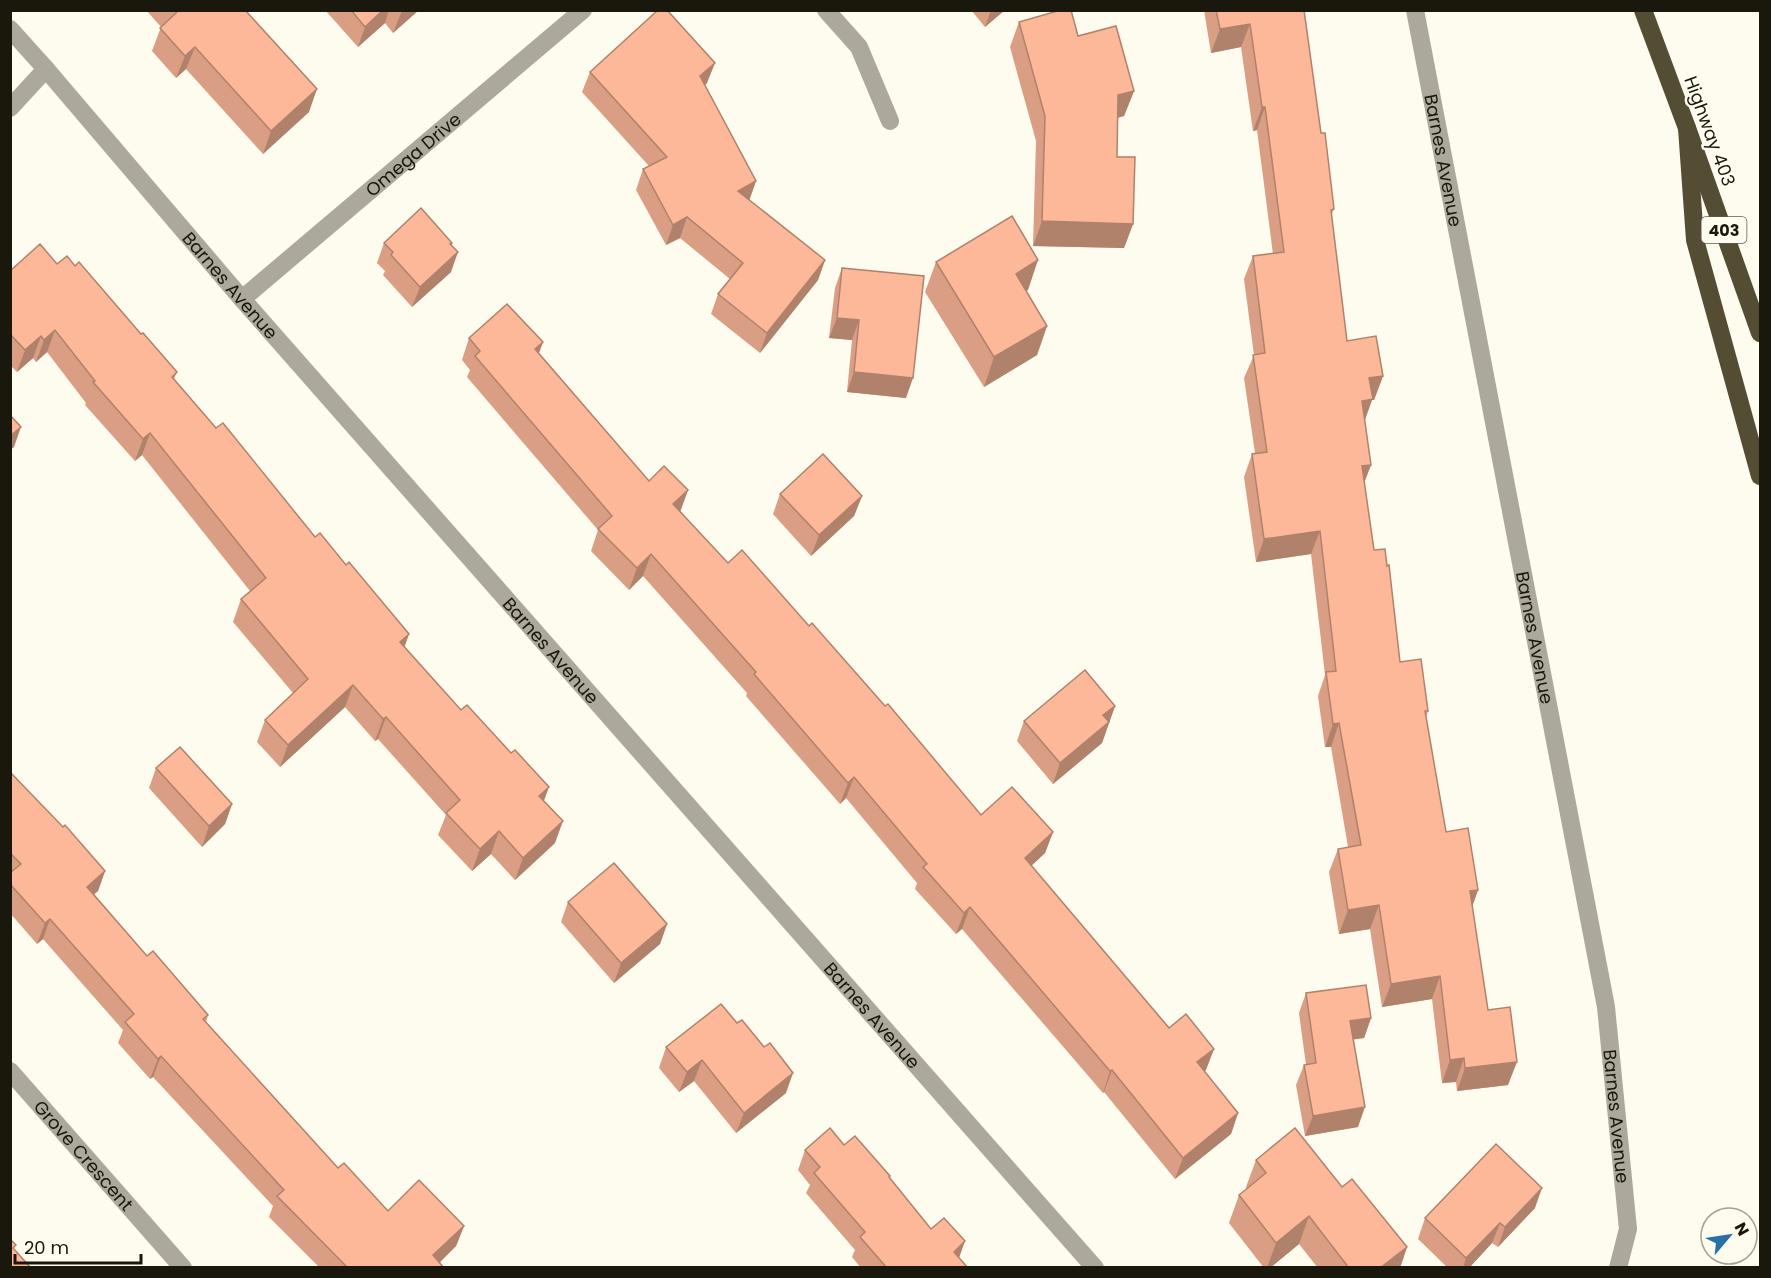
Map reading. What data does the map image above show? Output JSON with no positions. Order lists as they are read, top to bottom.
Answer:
{
  "streets": {
    "highway": ["Highway 403", "403"],
    "street": ["Omega Drive", "Barnes Avenue", "Grove Crescent"]
  },
  "crossings": [
    ["Omega Drive", "Barnes Avenue"]
  ],
  "scale_bar": "20 m",
  "north": "top right"
}
